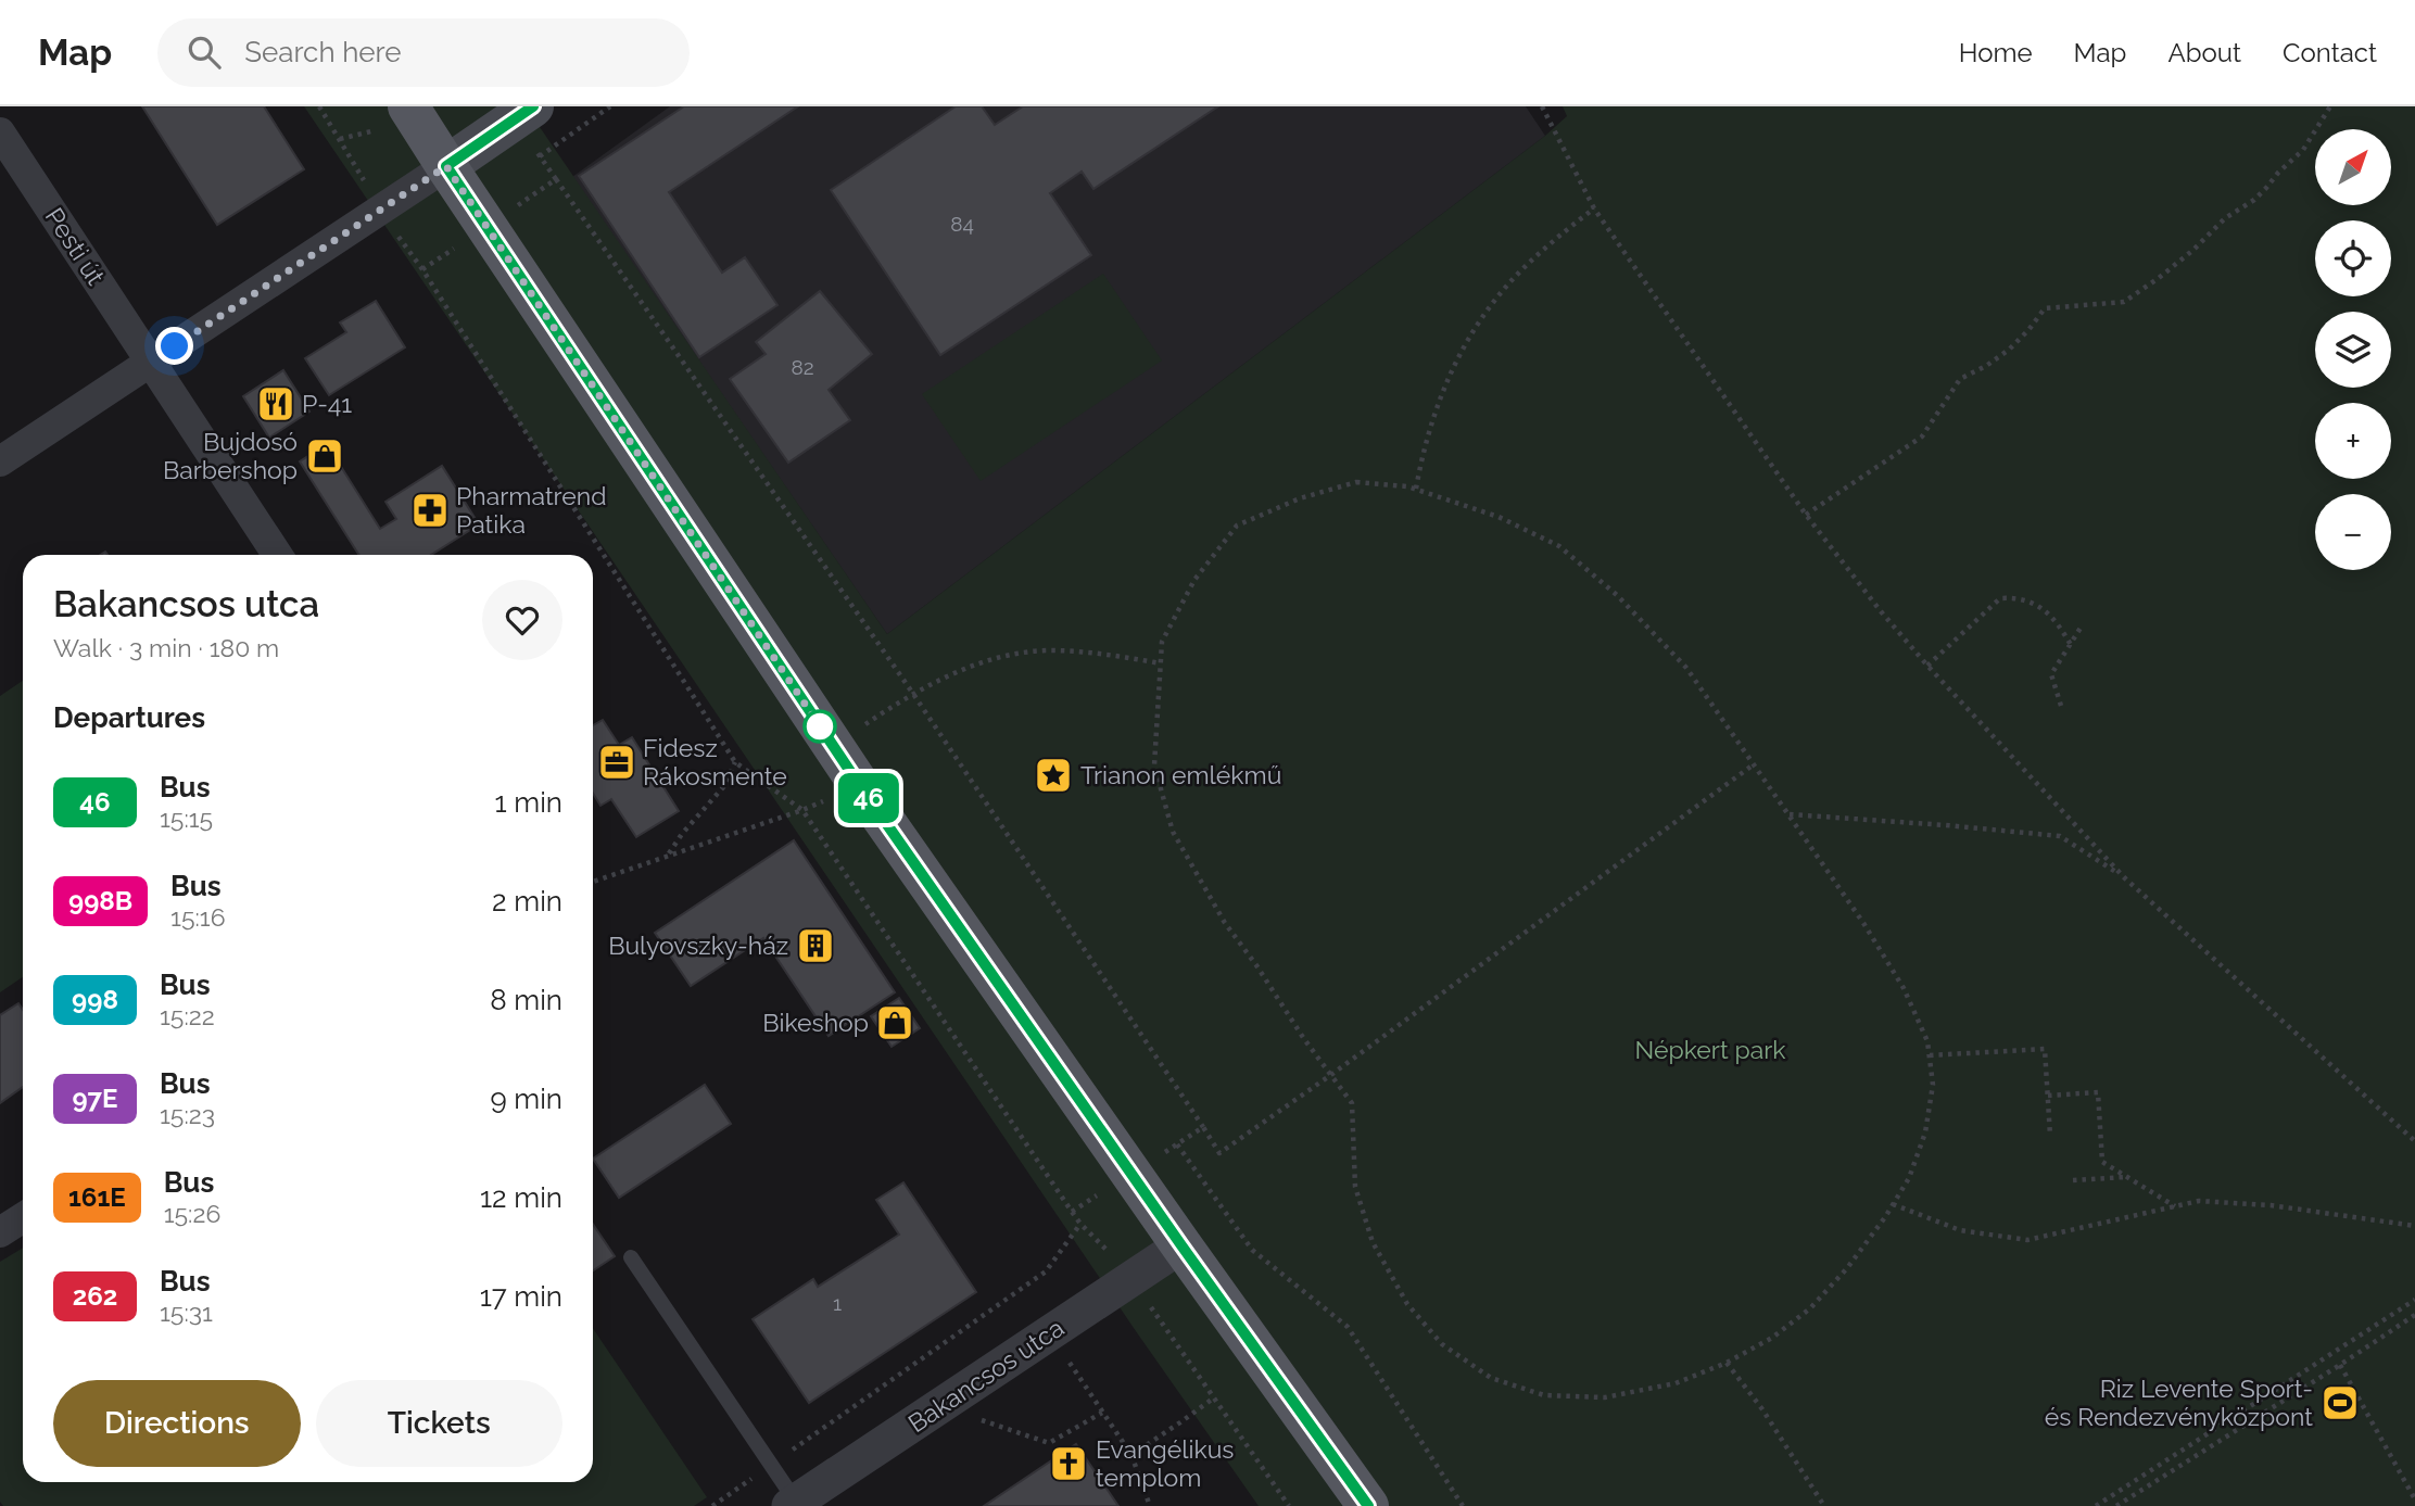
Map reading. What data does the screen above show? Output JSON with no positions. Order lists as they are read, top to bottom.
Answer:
{
  "streets": {
    "street": ["Pesti út", "Bakancsos utca"]
  },
  "parks": ["Népkert park"],
  "places": {
    "restaurant": ["P-41"],
    "shop": ["Bujdosó Barbershop", "Bikeshop"],
    "pharmacy": ["Pharmatrend Patika"],
    "office": ["Fidesz Rákosmente"],
    "place": ["Trianon emlékmű"],
    "building": ["Bulyovszky-ház"],
    "sports": ["Riz Levente Sport- és Rendezvényközpont"],
    "church": ["Evangélikus templom"]
  },
  "lines": ["bus line 46"],
  "house_numbers": ["84", "82", "1"],
  "north": "top right",
  "page": {
    "header": "Map",
    "search": "Search here",
    "nav": [
      "Home",
      "Map",
      "About",
      "Contact"
    ],
    "on_map": "46",
    "map_buttons": ["+", "−"],
    "heading": [
      ["Bakancsos utca", "Walk · 3 min · 180 m"],
      "Departures"
    ],
    "list": [
      {
        "mark": "46",
        "name": "Bus",
        "note": "15:15",
        "value": "1 min"
      },
      {
        "mark": "998B",
        "name": "Bus",
        "note": "15:16",
        "value": "2 min"
      },
      {
        "mark": "998",
        "name": "Bus",
        "note": "15:22",
        "value": "8 min"
      },
      {
        "mark": "97E",
        "name": "Bus",
        "note": "15:23",
        "value": "9 min"
      },
      {
        "mark": "161E",
        "name": "Bus",
        "note": "15:26",
        "value": "12 min"
      },
      {
        "mark": "262",
        "name": "Bus",
        "note": "15:31",
        "value": "17 min"
      }
    ],
    "buttons": ["Directions", "Tickets"]
  }
}
